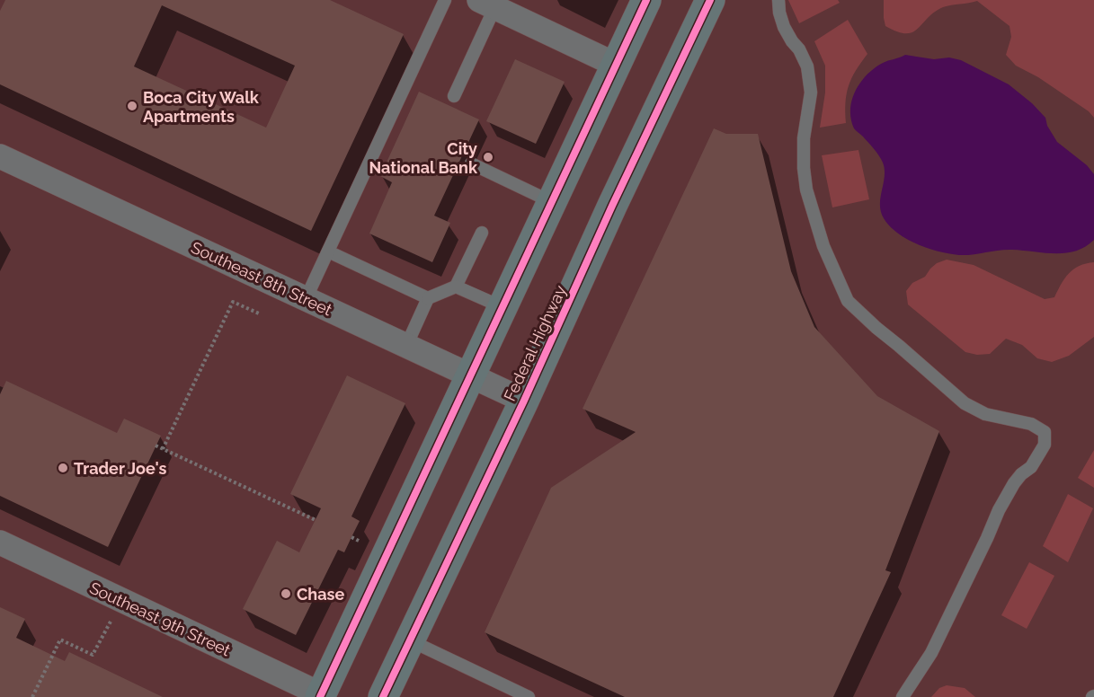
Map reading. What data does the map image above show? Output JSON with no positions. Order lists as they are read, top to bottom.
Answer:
{
  "streets": {
    "main road": ["Federal Highway"],
    "street": ["Southeast 8th Street", "Southeast 9th Street"]
  },
  "crossings": [
    ["Southeast 8th Street", "Federal Highway"]
  ],
  "places": [
    "Boca City Walk Apartments",
    "City National Bank",
    "Trader Joe's",
    "Chase"
  ]
}
